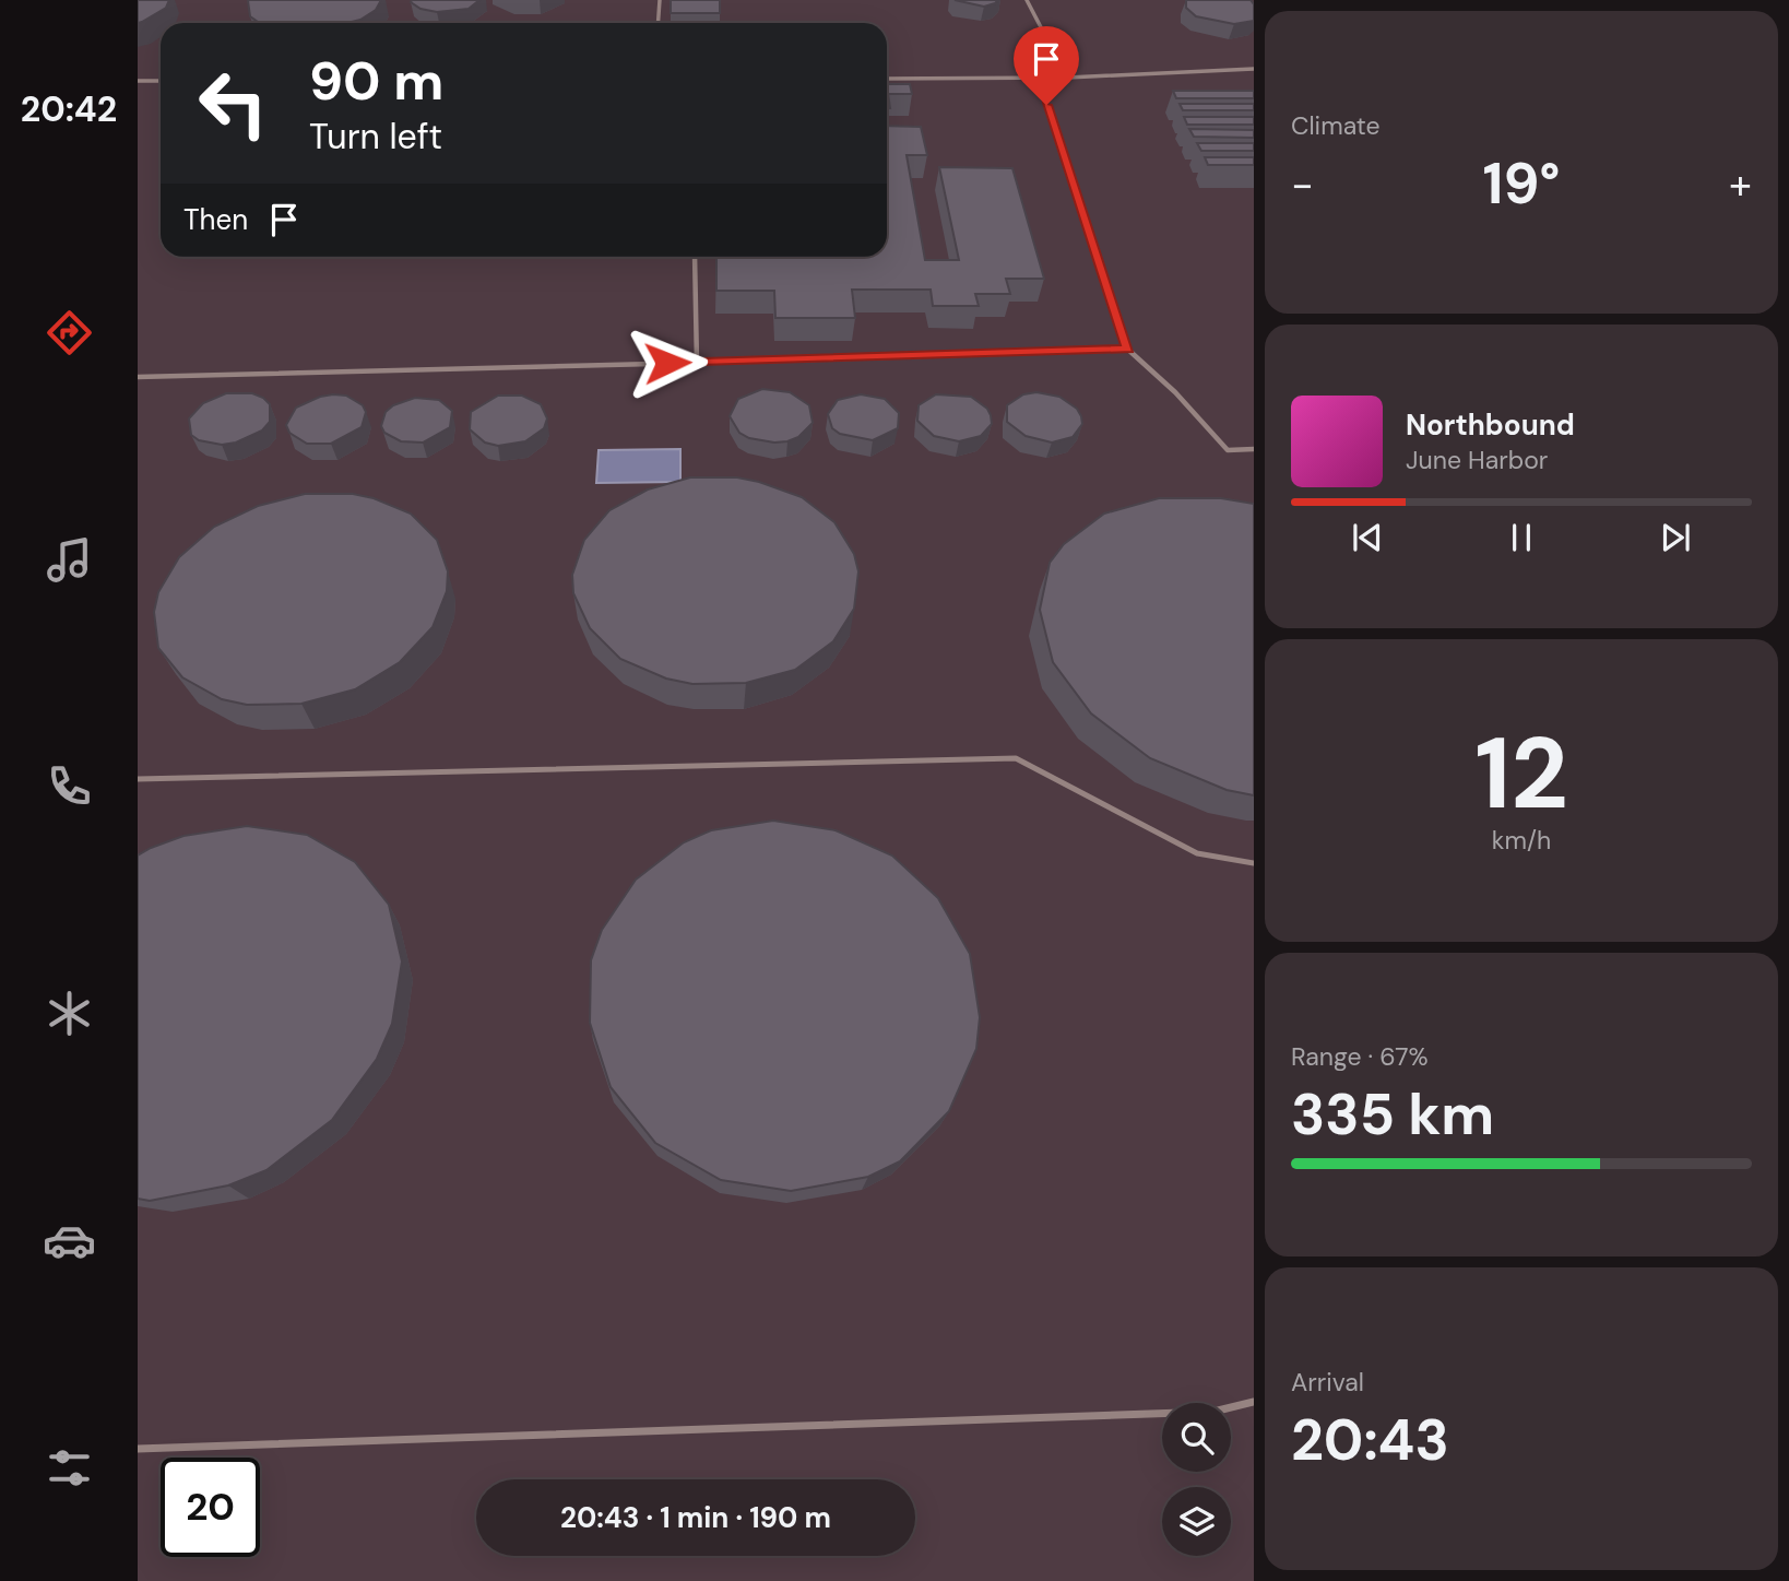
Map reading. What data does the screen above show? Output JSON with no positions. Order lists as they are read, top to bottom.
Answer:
{
  "page": {
    "tabs": "20:42",
    "tile": [
      "Climate",
      ["12", "km/h"],
      ["Range · 67%", "335 km"],
      ["Arrival", "20:43"]
    ],
    "turn": ["90 m", "Turn left"],
    "heat": ["−", "19°", "+"],
    "then": "Then",
    "song": ["Northbound", "June Harbor"],
    "limit": "20",
    "trip": "20:43 · 1 min · 190 m"
  }
}
